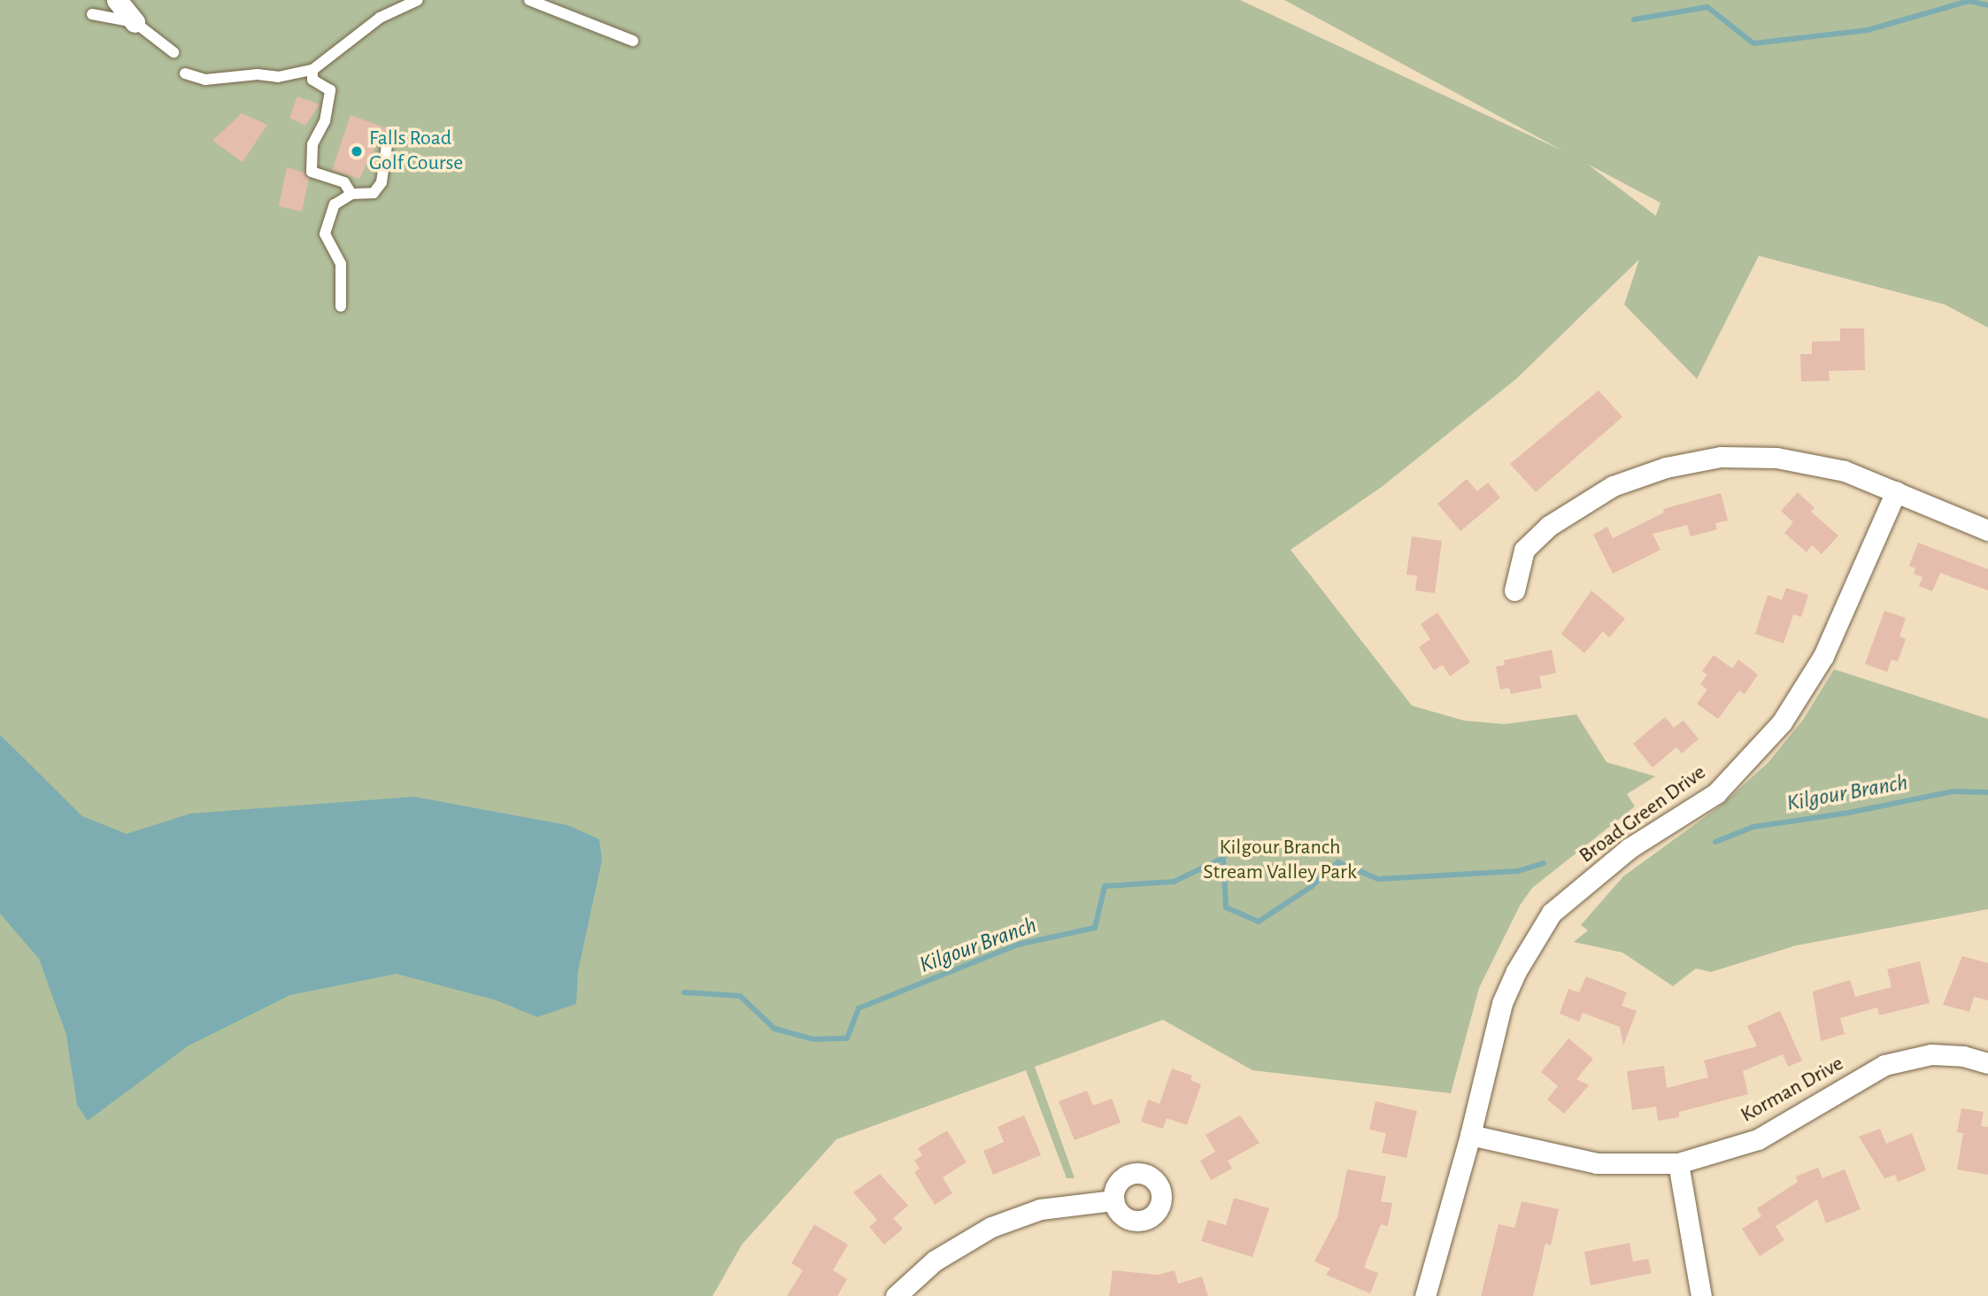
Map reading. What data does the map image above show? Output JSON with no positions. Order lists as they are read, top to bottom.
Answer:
{
  "streets": {
    "street": ["Broad Green Drive", "Korman Drive"]
  },
  "crossings": [
    ["Broad Green Drive", "Korman Drive"]
  ],
  "water": ["Kilgour Branch"],
  "parks": ["Kilgour Branch Stream Valley Park"],
  "places": ["Falls Road Golf Course"]
}
